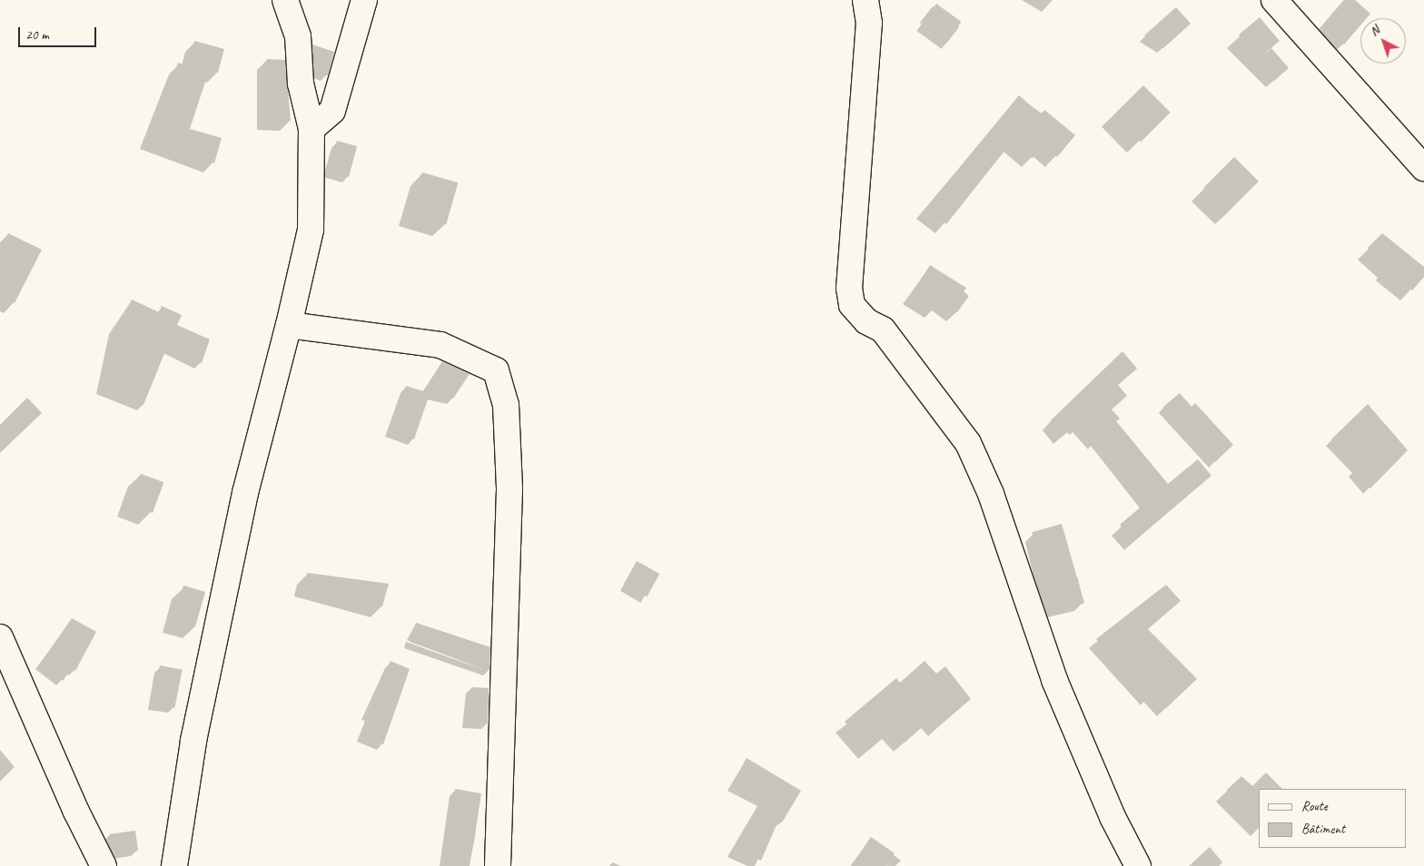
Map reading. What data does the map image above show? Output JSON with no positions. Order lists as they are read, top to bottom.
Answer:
{
  "legend": ["Route", "Bâtiment"],
  "scale_bar": "20 m",
  "north": "top left"
}
